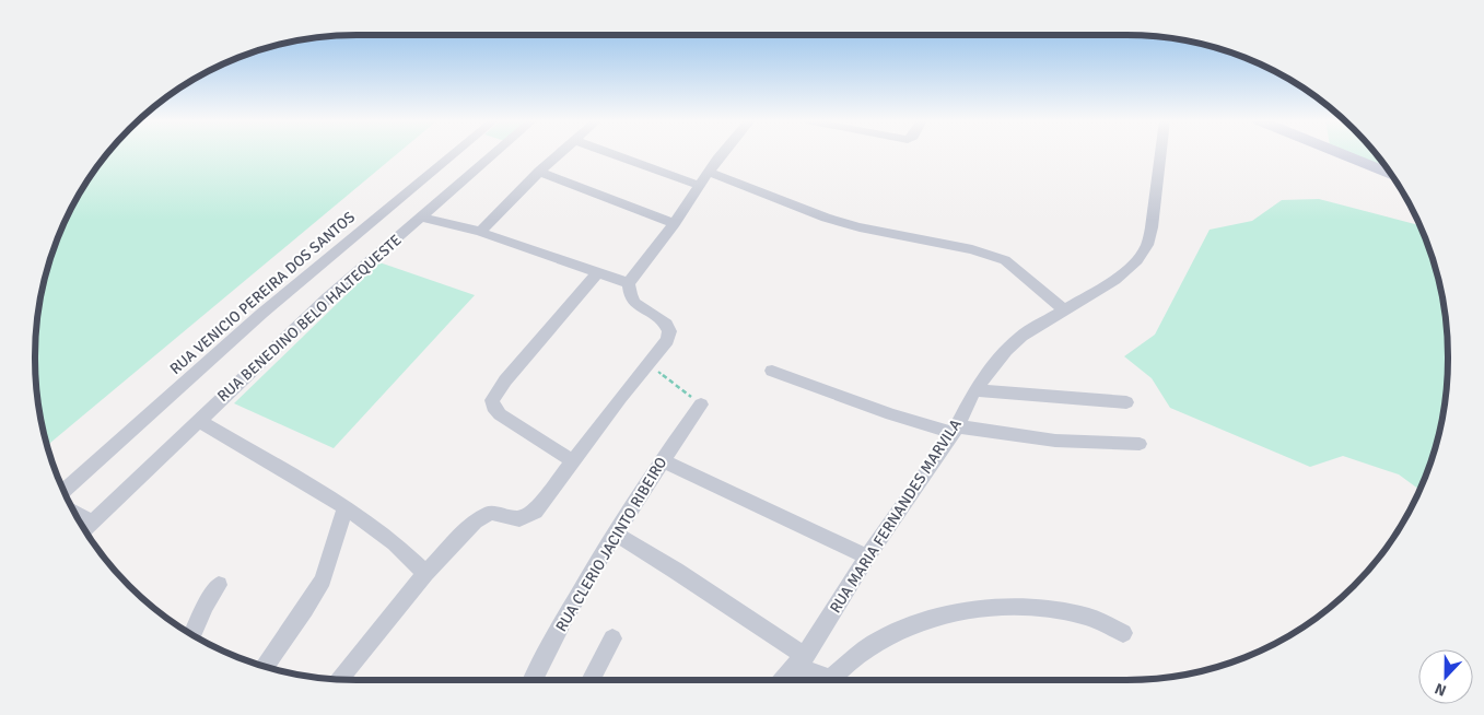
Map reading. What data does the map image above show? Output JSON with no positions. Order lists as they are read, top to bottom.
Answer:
{
  "streets": {
    "street": [
      "RUA VENICIO PEREIRA DOS SANTOS",
      "RUA BENEDINO BELO HALTEQUESTE",
      "RUA MARIA FERNANDES MARVILA",
      "RUA CLERIO JACINTO RIBEIRO"
    ]
  },
  "north": "bottom"
}
